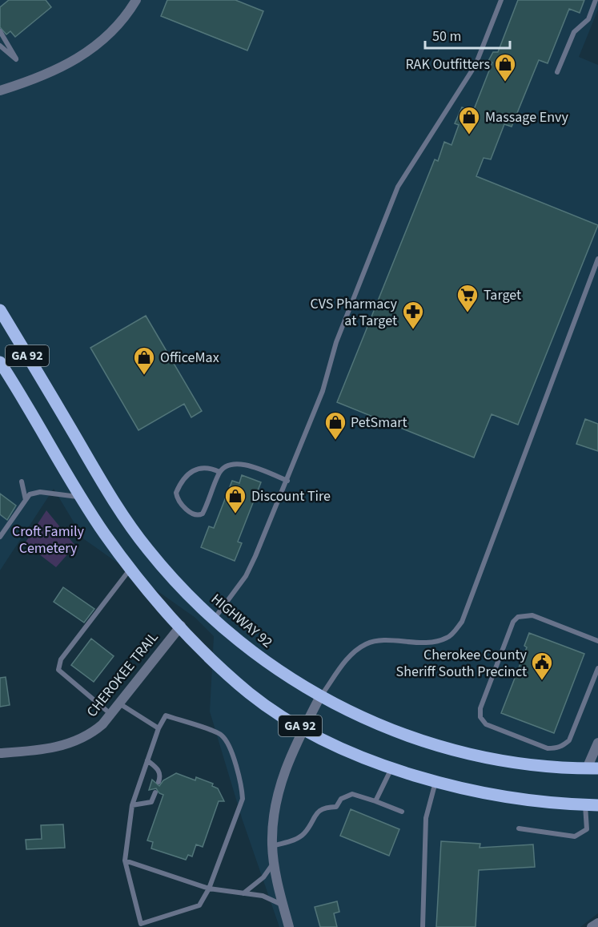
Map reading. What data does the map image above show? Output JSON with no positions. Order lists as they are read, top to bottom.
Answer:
{
  "streets": {
    "main road": ["GA 92", "HIGHWAY 92"],
    "street": ["CHEROKEE TRAIL"]
  },
  "crossings": [
    ["GA 92", "CHEROKEE TRAIL"]
  ],
  "parks": ["Croft Family Cemetery"],
  "places": {
    "shop": [
      "RAK Outfitters",
      "Massage Envy",
      "OfficeMax",
      "PetSmart",
      "Discount Tire"
    ],
    "supermarket": ["Target"],
    "pharmacy": ["CVS Pharmacy at Target"],
    "public building": ["Cherokee County Sheriff South Precinct"]
  },
  "scale_bar": "50 m"
}
